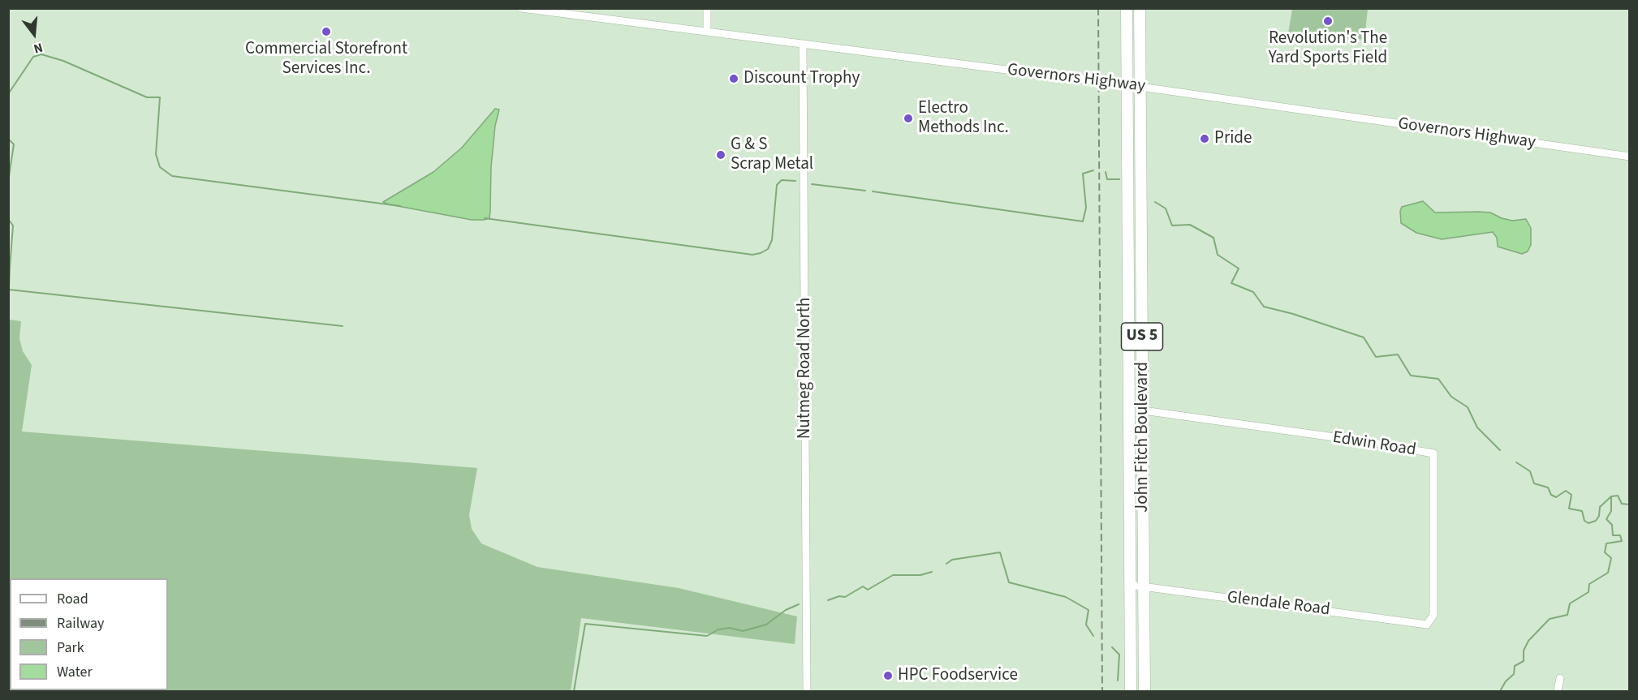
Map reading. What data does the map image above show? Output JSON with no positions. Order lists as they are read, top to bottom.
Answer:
{
  "streets": {
    "highway": ["US 5", "John Fitch Boulevard"],
    "street": [
      "Governors Highway",
      "Nutmeg Road North",
      "Edwin Road",
      "Glendale Road"
    ]
  },
  "crossings": [
    ["Governors Highway", "Nutmeg Road North"],
    ["Governors Highway", "John Fitch Boulevard"],
    ["John Fitch Boulevard", "Edwin Road"],
    ["John Fitch Boulevard", "Glendale Road"],
    ["Edwin Road", "Glendale Road"]
  ],
  "places": [
    "Revolution's The Yard Sports Field",
    "Commercial Storefront Services Inc.",
    "Discount Trophy",
    "Electro Methods Inc.",
    "Pride",
    "G & S Scrap Metal",
    "HPC Foodservice"
  ],
  "legend": [
    "Road",
    "Railway",
    "Park",
    "Water"
  ],
  "north": "bottom"
}
